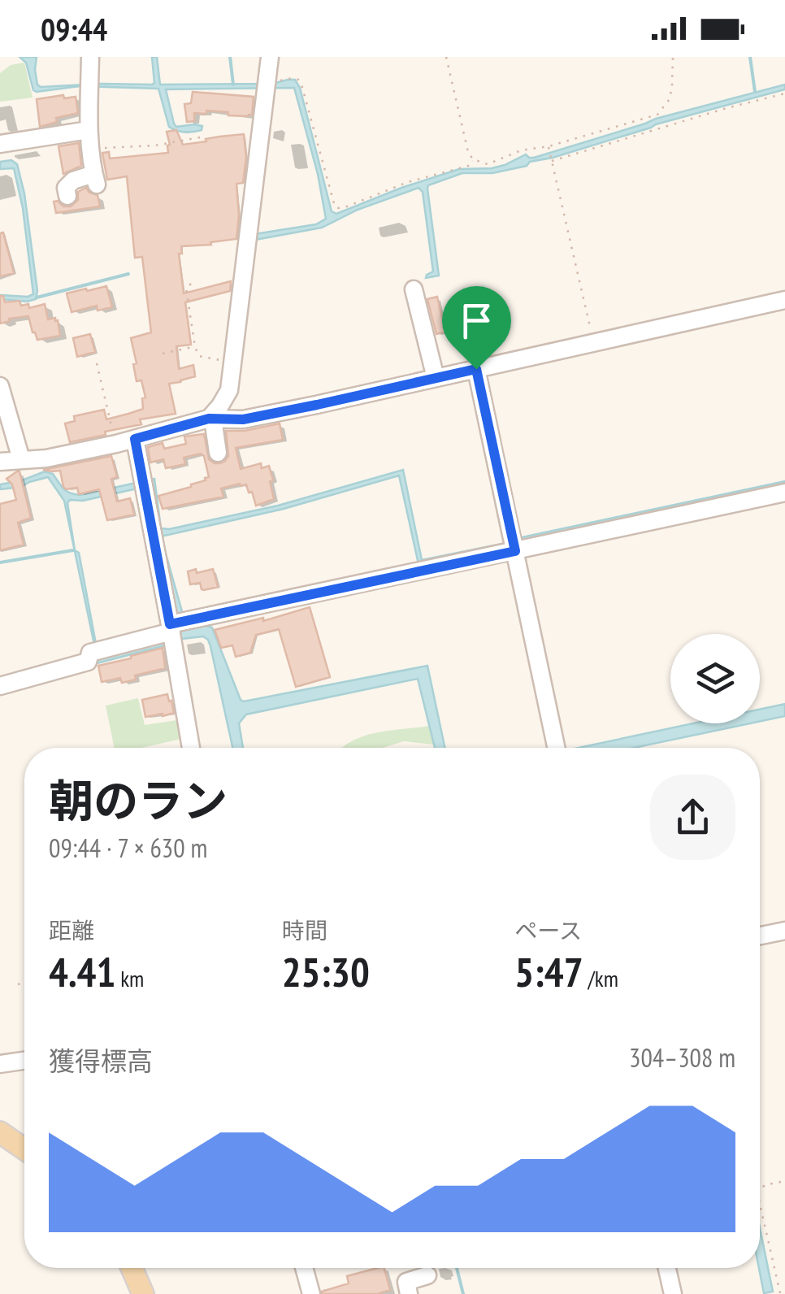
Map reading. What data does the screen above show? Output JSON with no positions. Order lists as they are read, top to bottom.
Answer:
{
  "page": {
    "status": "09:44",
    "heading": ["朝のラン", "09:44 · 7 × 630 m"],
    "stats": [
      ["距離", "4.41 km"],
      ["時間", "25:30"],
      ["ペース", "5:47 /km"]
    ],
    "chart": ["獲得標高", "304–308 m"]
  }
}
